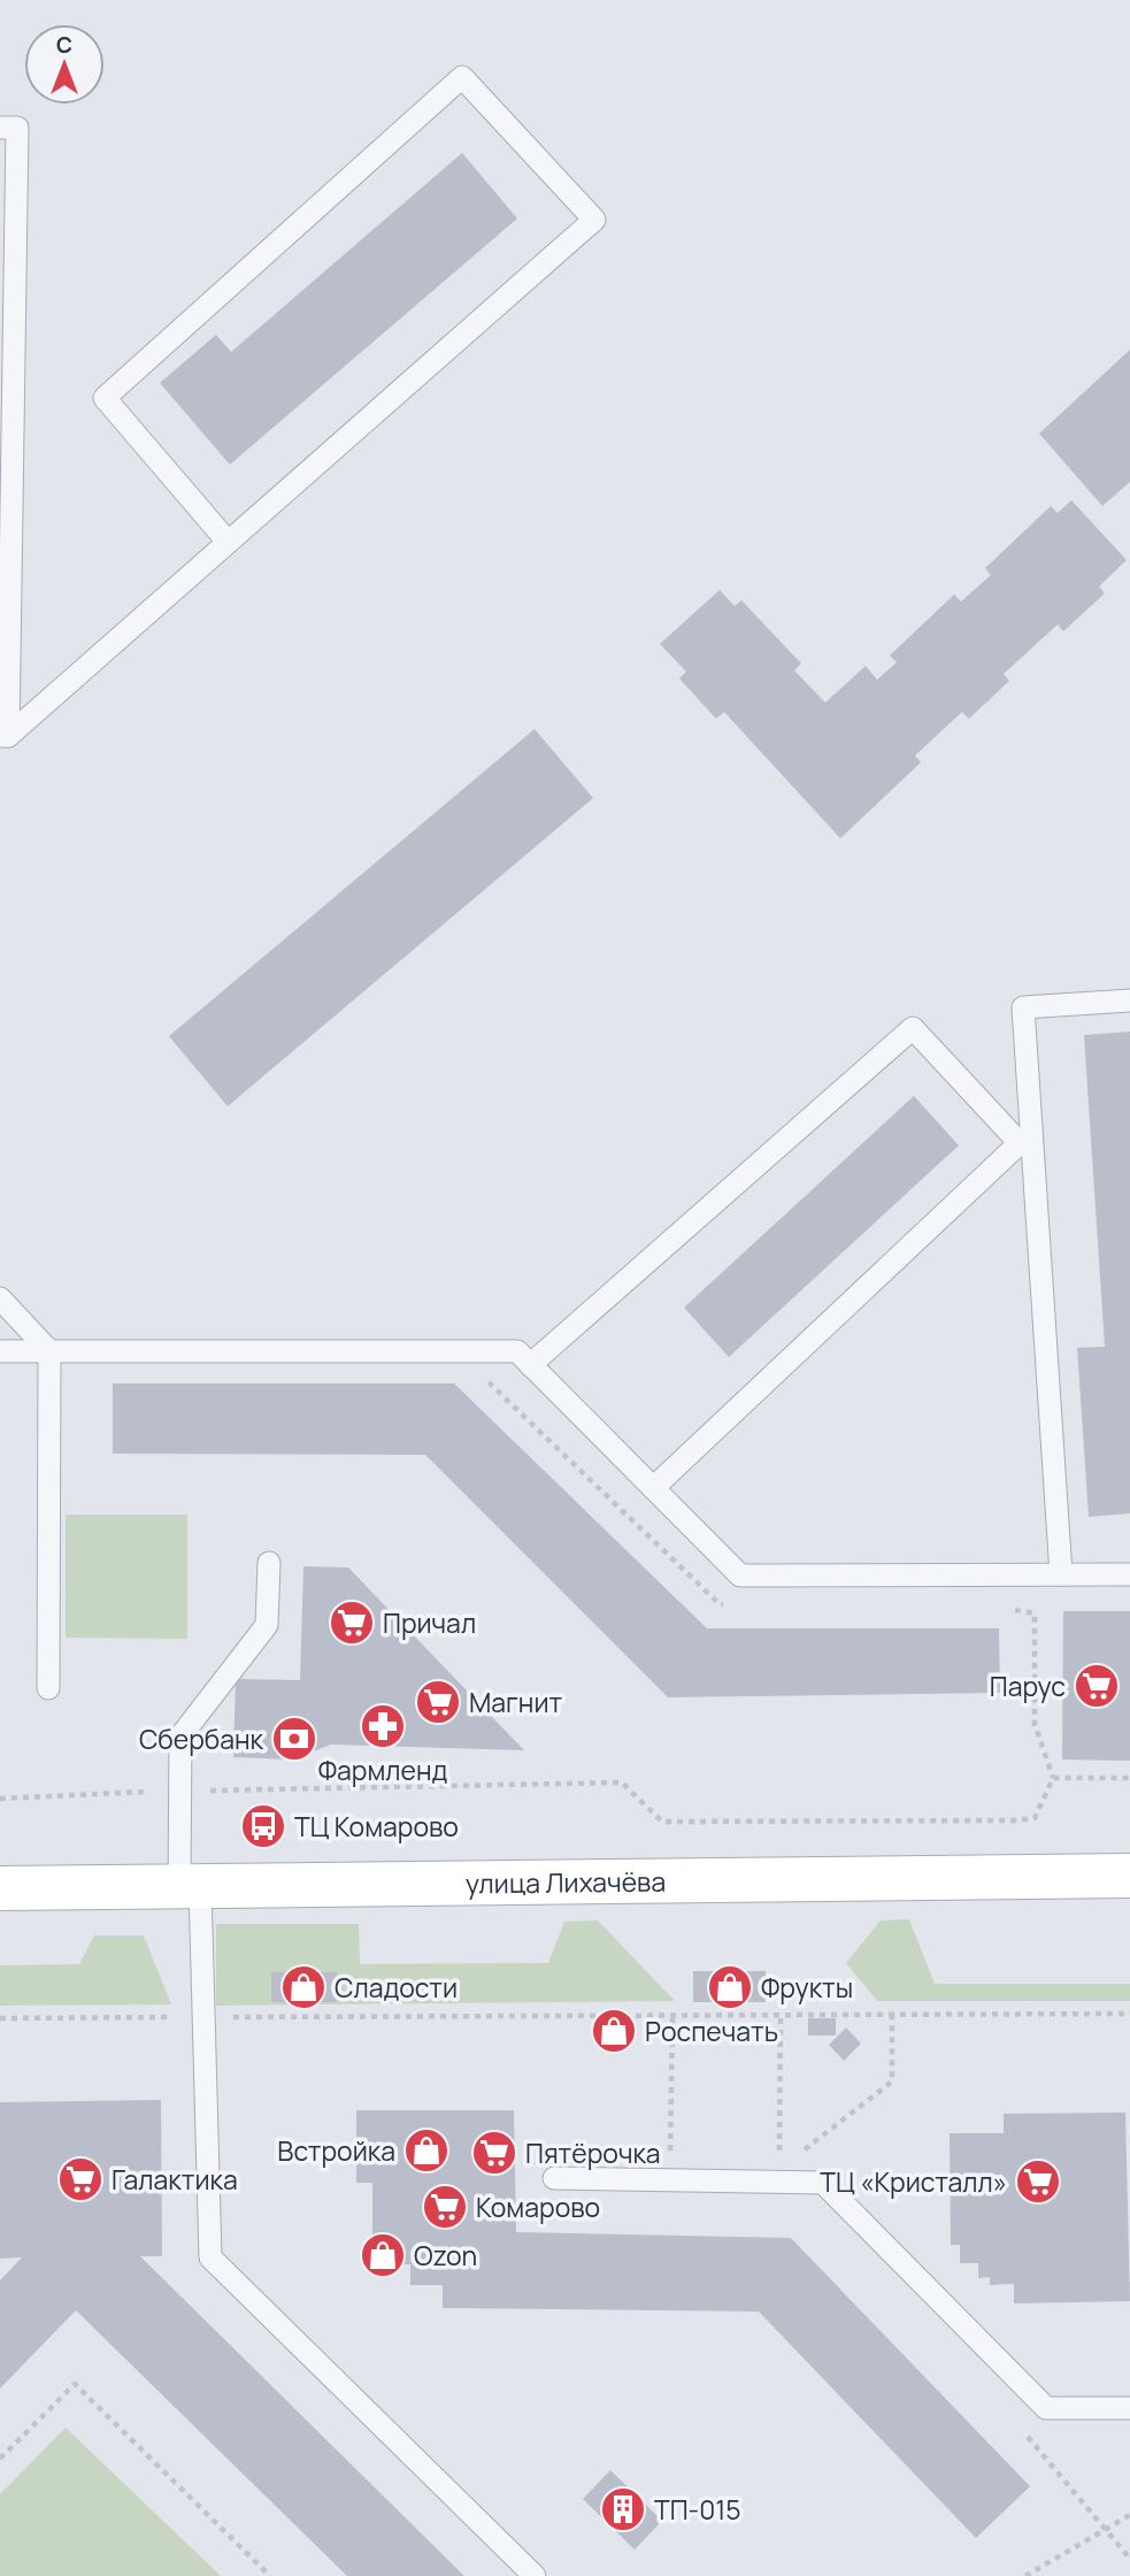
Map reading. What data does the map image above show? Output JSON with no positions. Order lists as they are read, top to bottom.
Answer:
{
  "streets": {
    "street": ["улица Лихачёва"]
  },
  "places": {
    "supermarket": [
      "Причал",
      "Парус",
      "Магнит",
      "Пятёрочка",
      "Галактика",
      "ТЦ «Кристалл»",
      "Комарово"
    ],
    "pharmacy": ["Фармленд"],
    "bank": ["Сбербанк"],
    "bus stop": ["ТЦ Комарово"],
    "shop": [
      "Сладости",
      "Фрукты",
      "Роспечать",
      "Встройка",
      "Ozon"
    ],
    "building": ["ТП-015"]
  },
  "north": "top"
}
